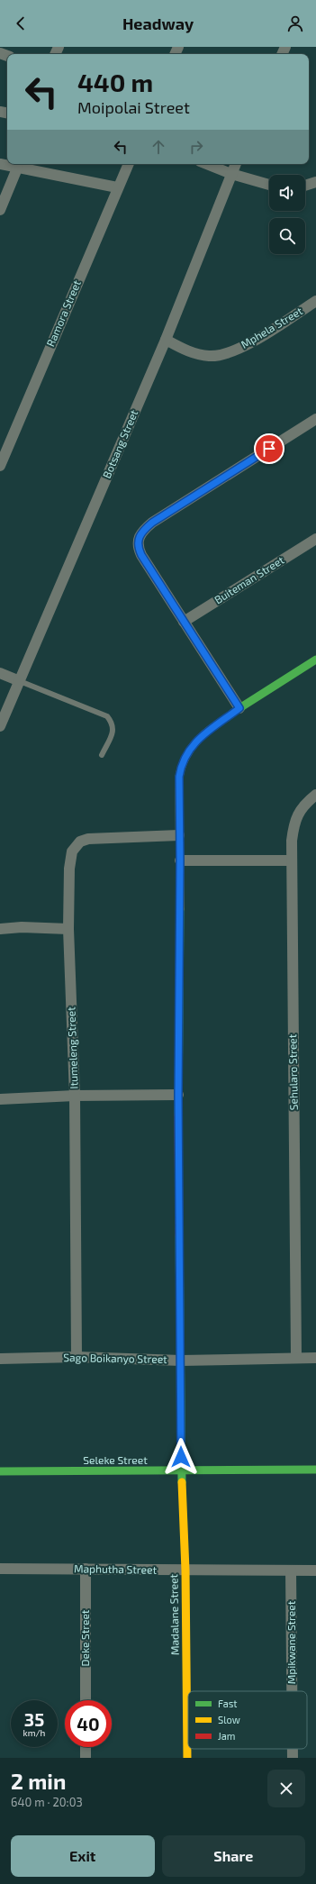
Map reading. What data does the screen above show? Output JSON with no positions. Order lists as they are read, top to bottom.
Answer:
{
  "streets": {
    "street": [
      "Ramora Street",
      "Mphela Street",
      "Botsang Street",
      "Buiteman Street",
      "Itumeleng Street",
      "Sehularo Street",
      "Sago Boikanyo Street",
      "Seleke Street",
      "Maphutha Street",
      "Madalane Street",
      "Deke Street",
      "Mpikwane Street"
    ]
  },
  "crossings": [
    ["Mphela Street", "Botsang Street"],
    ["Itumeleng Street", "Sago Boikanyo Street"],
    ["Itumeleng Street", "Madalane Street"],
    ["Sehularo Street", "Sago Boikanyo Street"],
    ["Sago Boikanyo Street", "Madalane Street"],
    ["Seleke Street", "Madalane Street"],
    ["Maphutha Street", "Madalane Street"],
    ["Maphutha Street", "Deke Street"],
    ["Maphutha Street", "Mpikwane Street"]
  ],
  "legend": ["Fast", "Slow", "Jam"],
  "page": {
    "header": "Headway",
    "turn": ["440 m", "Moipolai Street"],
    "speed": "35 km/h",
    "limit": "40",
    "heading": ["2 min", "640 m · 20:03"],
    "buttons": ["Exit", "Share"]
  }
}
